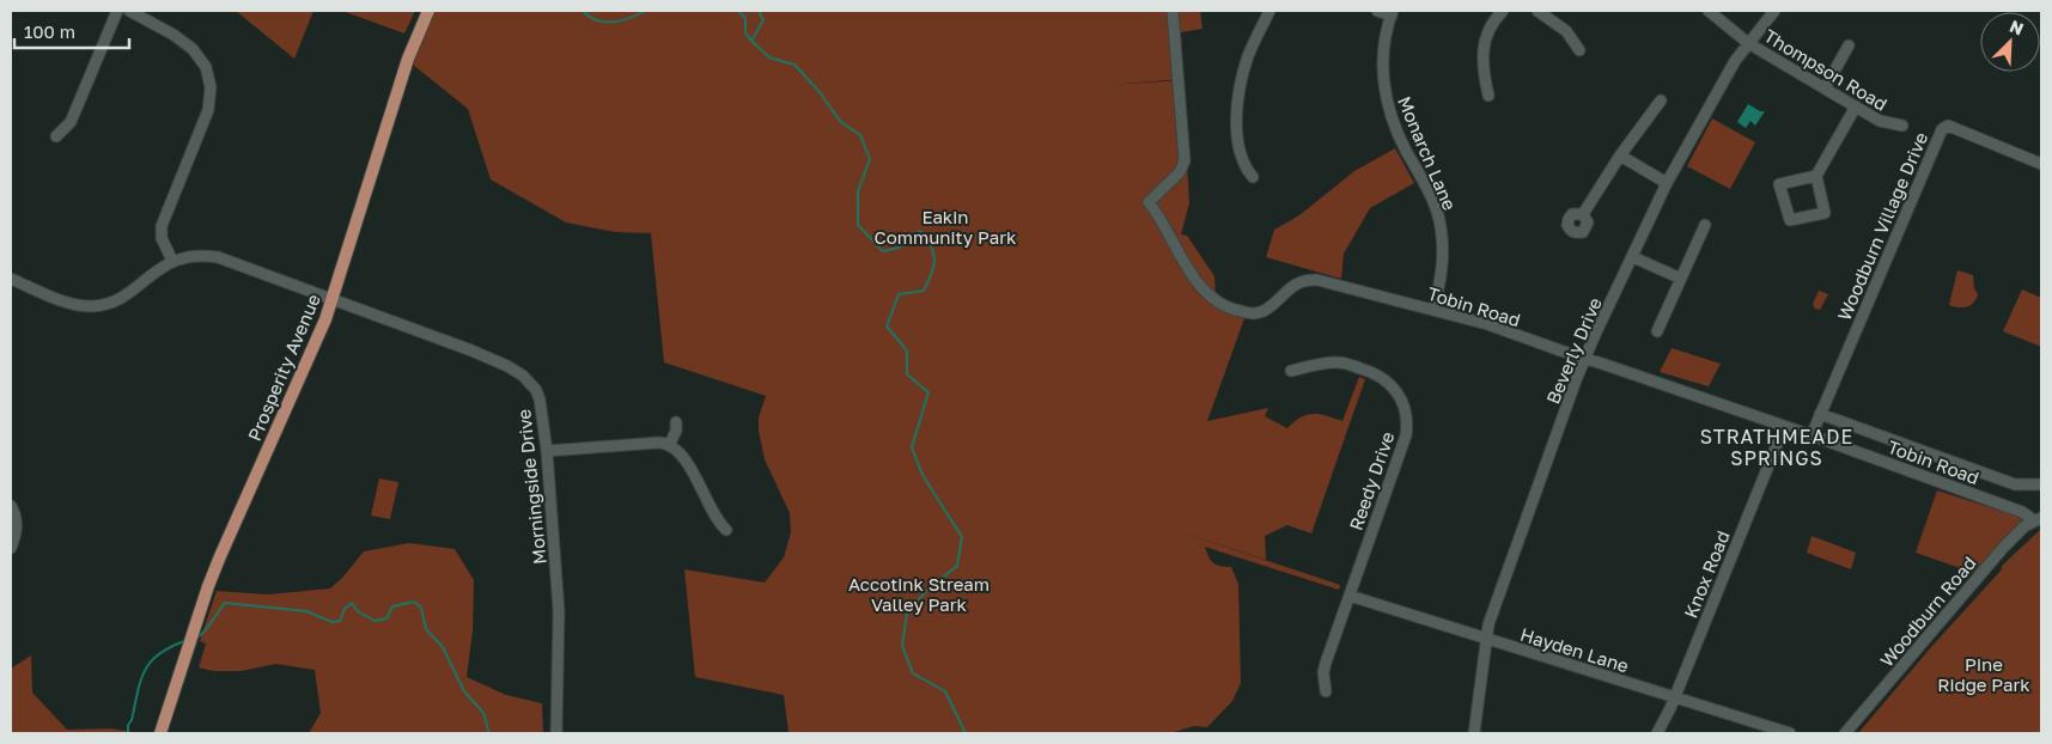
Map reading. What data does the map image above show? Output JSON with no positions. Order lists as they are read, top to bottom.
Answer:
{
  "streets": {
    "main road": ["Prosperity Avenue"],
    "street": [
      "Thompson Road",
      "Monarch Lane",
      "Woodburn Village Drive",
      "Tobin Road",
      "Beverly Drive",
      "Reedy Drive",
      "Morningside Drive",
      "Knox Road",
      "Woodburn Road",
      "Hayden Lane"
    ]
  },
  "crossings": [
    ["Thompson Road", "Beverly Drive"],
    ["Monarch Lane", "Tobin Road"],
    ["Woodburn Village Drive", "Tobin Road"],
    ["Tobin Road", "Beverly Drive"],
    ["Tobin Road", "Knox Road"],
    ["Tobin Road", "Woodburn Road"],
    ["Beverly Drive", "Hayden Lane"],
    ["Prosperity Avenue", "Morningside Drive"],
    ["Reedy Drive", "Hayden Lane"],
    ["Knox Road", "Hayden Lane"]
  ],
  "districts": ["STRATHMEADE SPRINGS"],
  "parks": ["Eakin Community Park", "Accotink Stream Valley Park", "Pine Ridge Park"],
  "scale_bar": "100 m",
  "north": "top right"
}
